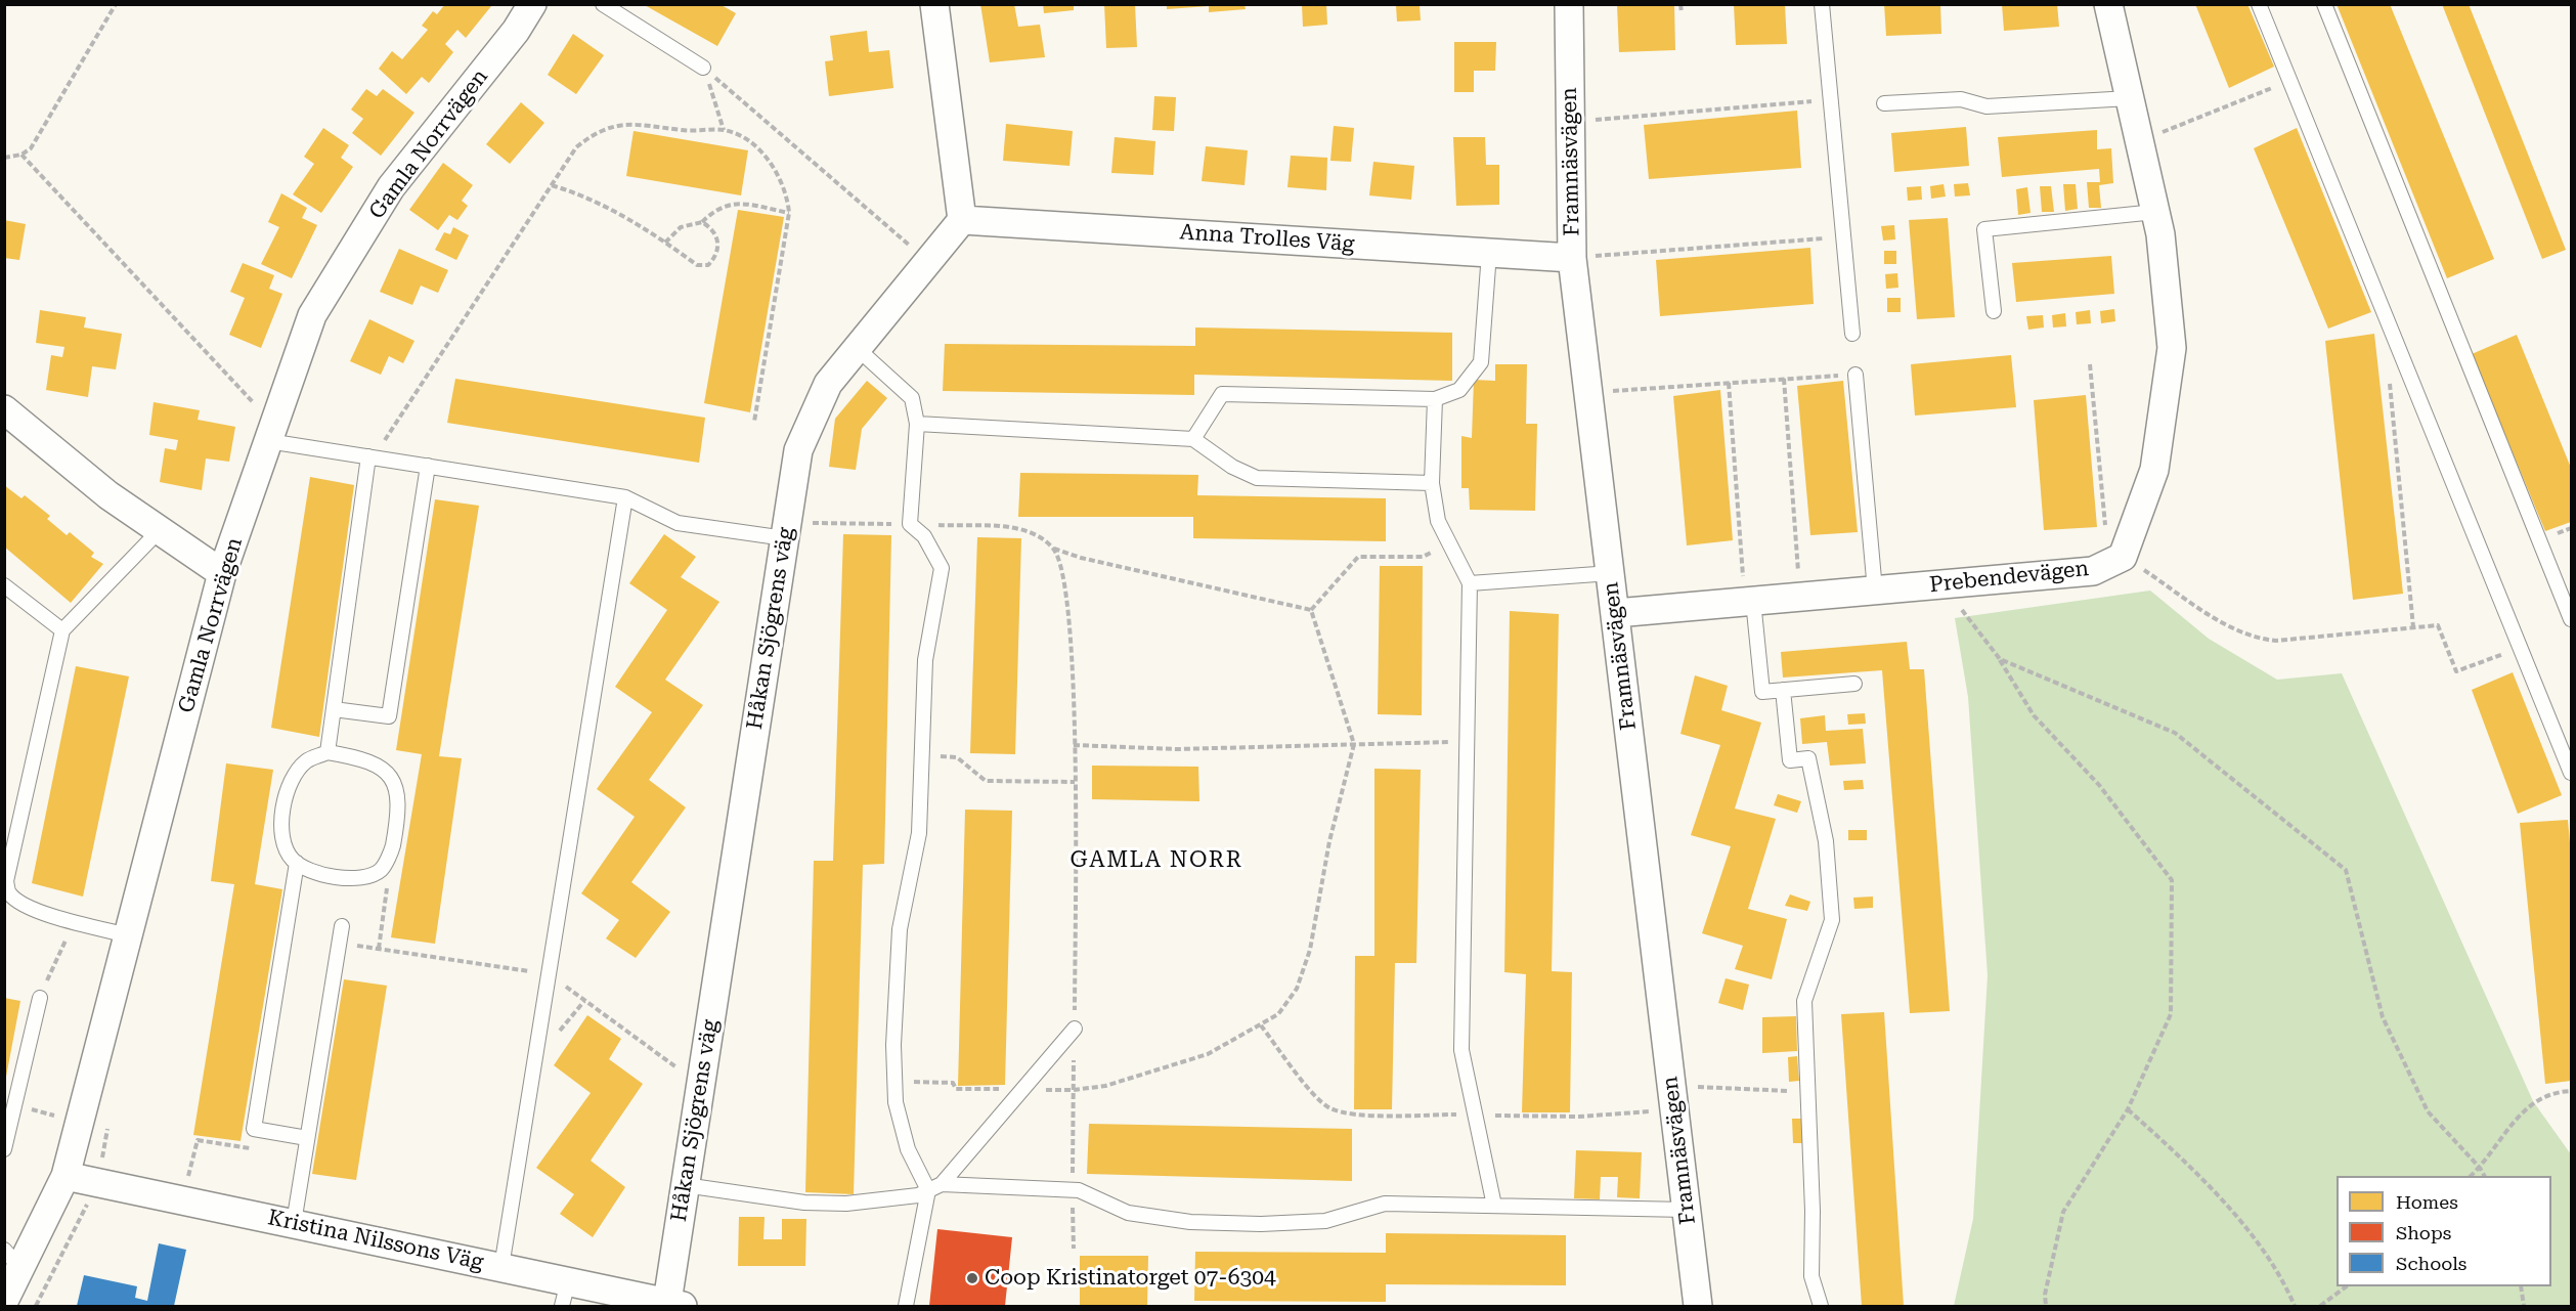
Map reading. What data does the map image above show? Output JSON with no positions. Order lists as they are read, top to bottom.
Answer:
{
  "streets": {
    "street": [
      "Gamla Norrvägen",
      "Framnäsvägen",
      "Anna Trolles Väg",
      "Prebendevägen",
      "Håkan Sjögrens väg",
      "Kristina Nilssons Väg"
    ]
  },
  "crossings": [
    ["Gamla Norrvägen", "Kristina Nilssons Väg"],
    ["Framnäsvägen", "Anna Trolles Väg"],
    ["Framnäsvägen", "Prebendevägen"],
    ["Anna Trolles Väg", "Håkan Sjögrens väg"],
    ["Håkan Sjögrens väg", "Kristina Nilssons Väg"]
  ],
  "districts": ["GAMLA NORR"],
  "places": ["Coop Kristinatorget 07-6304"],
  "legend": ["Homes", "Shops", "Schools"]
}
